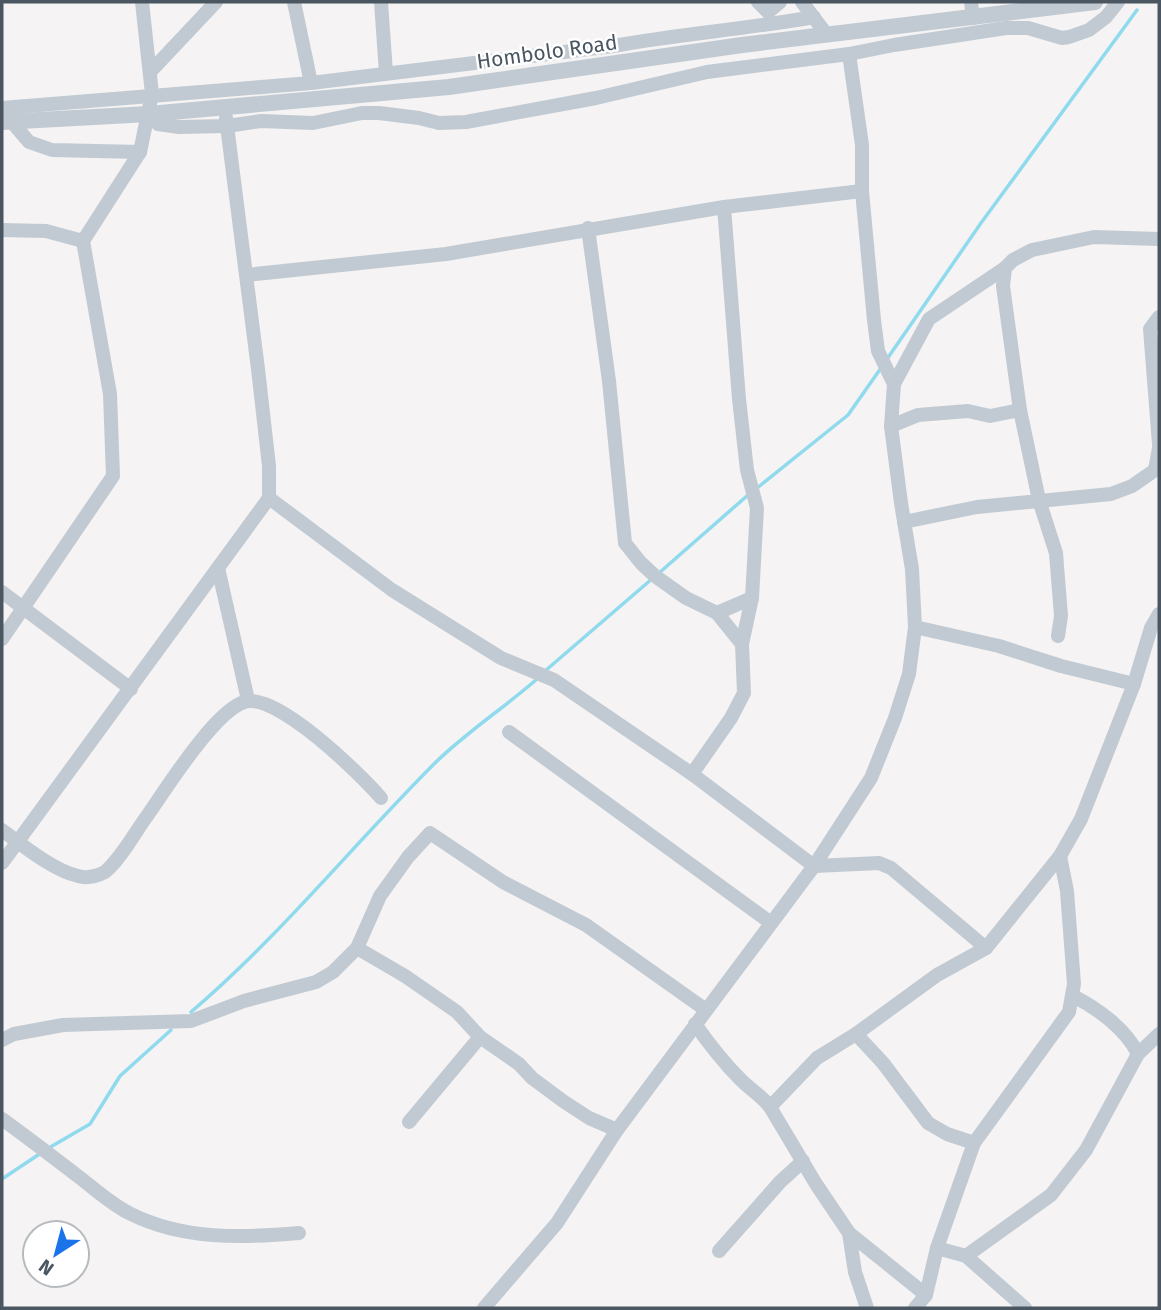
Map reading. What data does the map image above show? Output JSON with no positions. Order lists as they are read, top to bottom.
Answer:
{
  "streets": {
    "street": ["Hombolo Road"]
  },
  "north": "bottom left"
}
